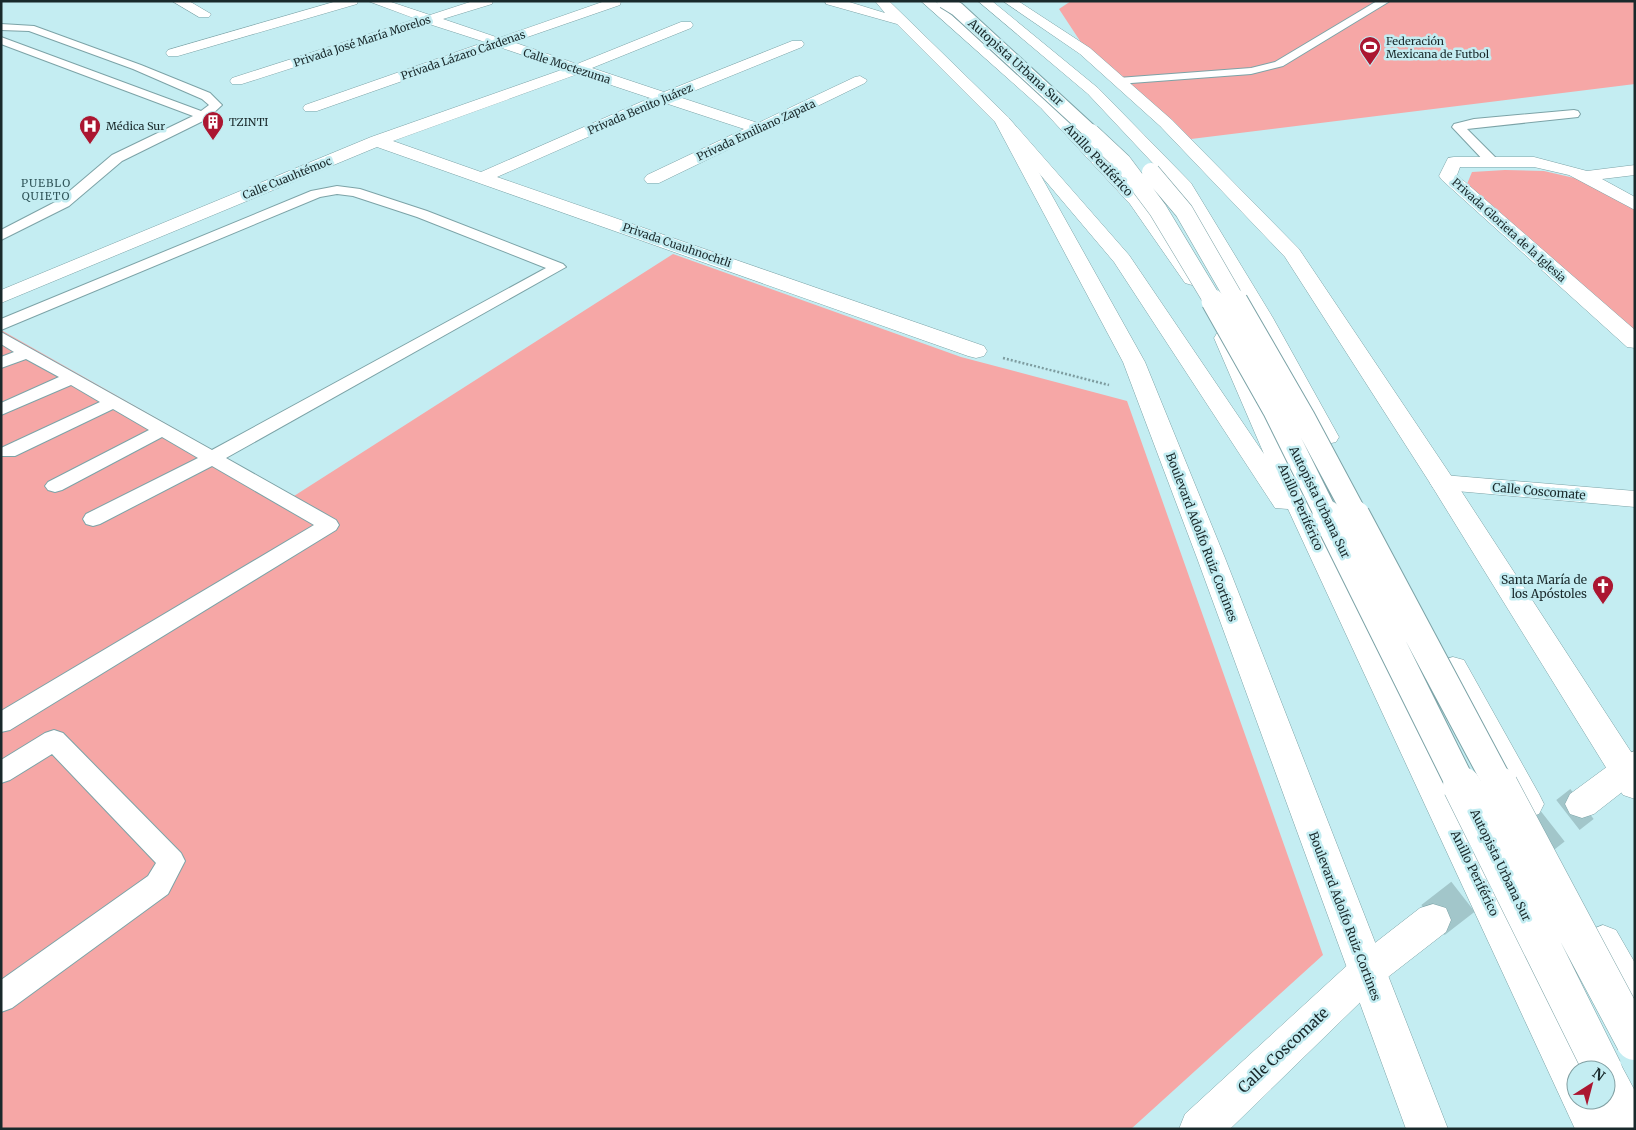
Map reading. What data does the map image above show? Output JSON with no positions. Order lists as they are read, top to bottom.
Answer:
{
  "streets": {
    "main road": [
      "Privada José María Morelos",
      "Privada Lázaro Cárdenas",
      "Autopista Urbana Sur",
      "Calle Moctezuma",
      "Privada Benito Juárez",
      "Privada Emiliano Zapata",
      "Anillo Periférico",
      "Calle Cuauhtémoc",
      "Privada Glorieta de la Iglesia",
      "Privada Cuauhnochtli",
      "Calle Coscomate",
      "Boulevard Adolfo Ruiz Cortines"
    ]
  },
  "crossings": [
    ["Privada José María Morelos", "Calle Moctezuma"],
    ["Privada Lázaro Cárdenas", "Calle Moctezuma"],
    ["Calle Moctezuma", "Privada Benito Juárez"],
    ["Calle Moctezuma", "Privada Emiliano Zapata"],
    ["Calle Moctezuma", "Calle Cuauhtémoc"],
    ["Privada Benito Juárez", "Privada Cuauhnochtli"],
    ["Calle Cuauhtémoc", "Privada Cuauhnochtli"],
    ["Calle Coscomate", "Boulevard Adolfo Ruiz Cortines"]
  ],
  "districts": ["PUEBLO QUIETO"],
  "places": {
    "sports": ["Federación Mexicana de Futbol"],
    "building": ["TZINTI"],
    "hospital": ["Médica Sur"],
    "church": ["Santa María de los Apóstoles"]
  },
  "north": "top right"
}
